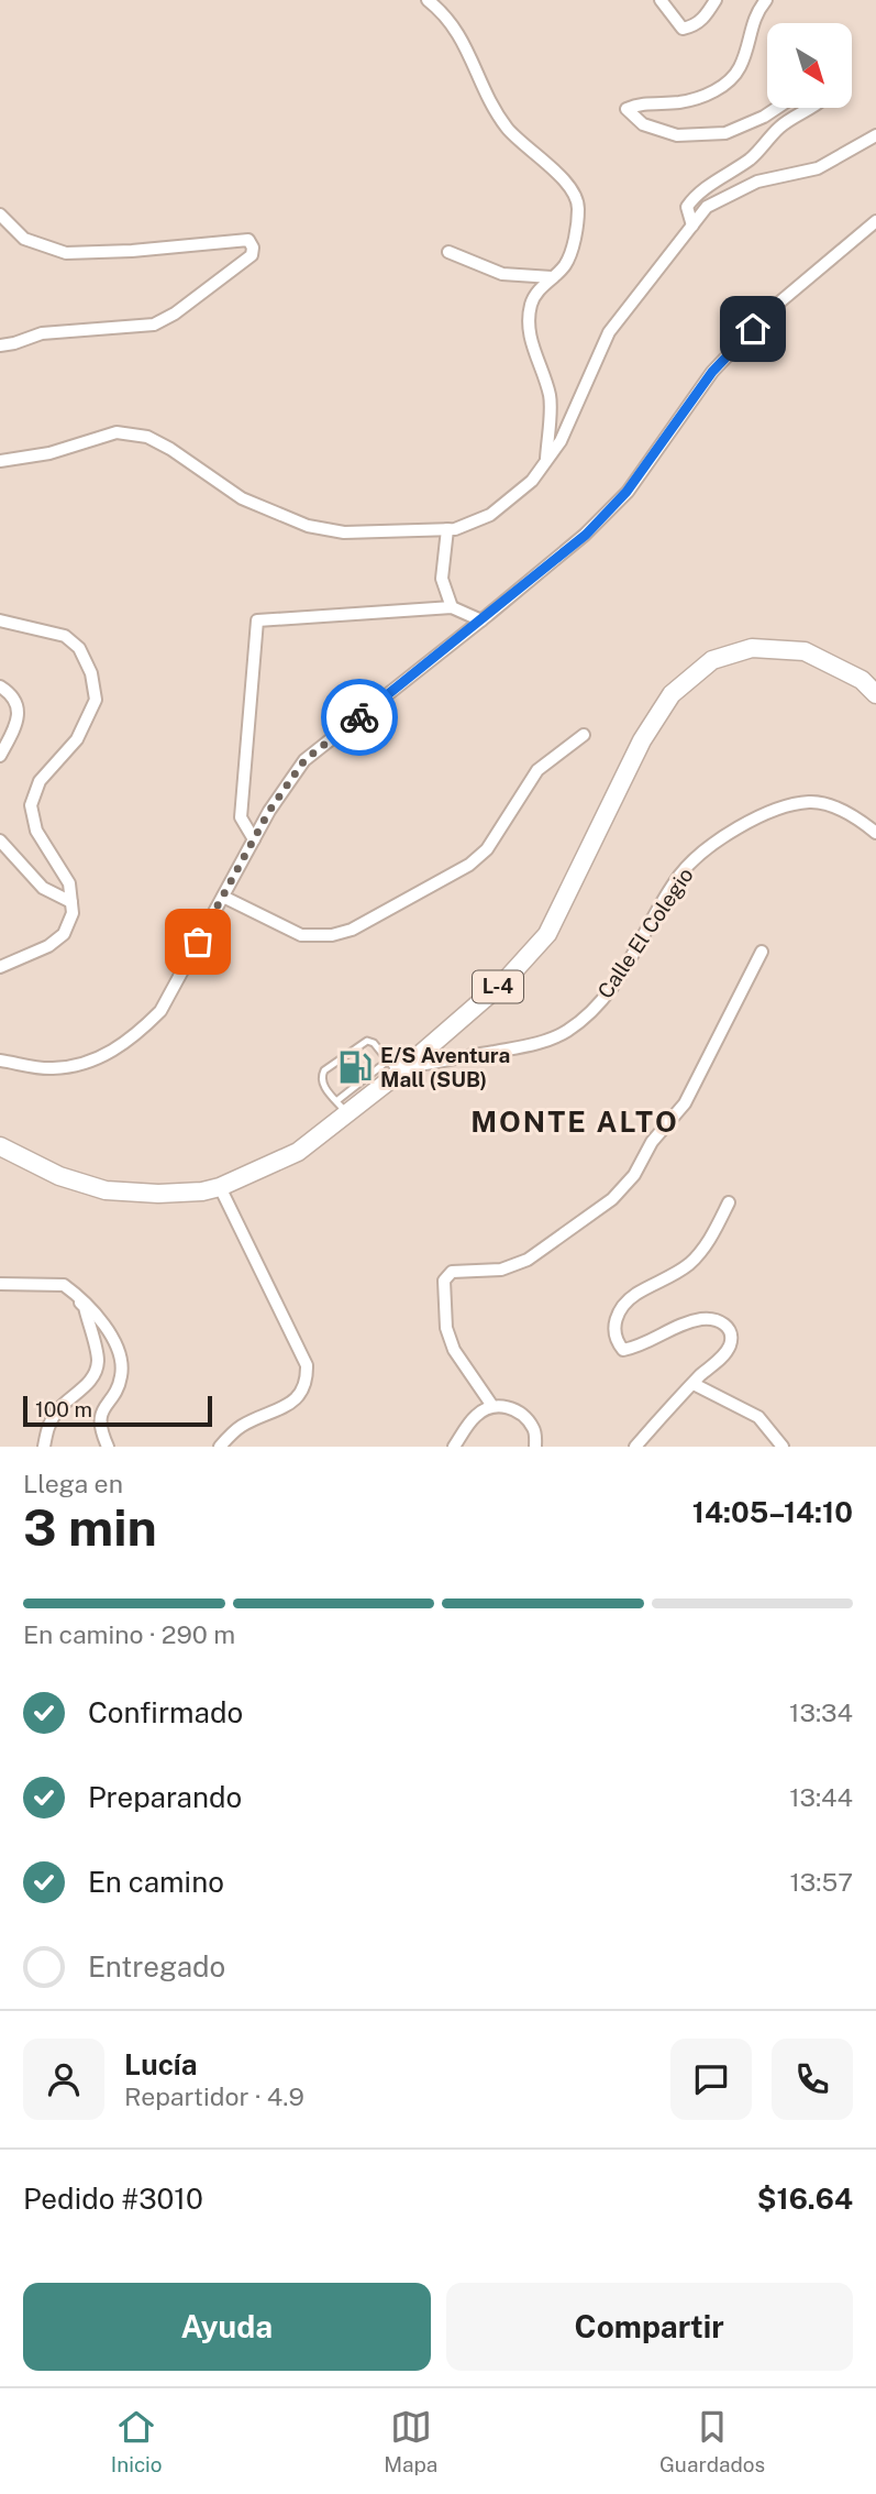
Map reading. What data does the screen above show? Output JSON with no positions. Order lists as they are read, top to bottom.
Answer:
{
  "streets": {
    "main road": ["L-4"],
    "street": ["Calle El Colegio"]
  },
  "crossings": [
    ["Calle El Colegio", "L-4"]
  ],
  "districts": ["MONTE ALTO"],
  "places": {
    "fuel station": ["E/S Aventura Mall (SUB)"]
  },
  "scale_bar": "100 m",
  "north": "bottom right",
  "page": {
    "scale": "100 m",
    "heading": ["3 min", "Llega en", "14:05–14:10"],
    "panel": [
      "Lucía",
      "Repartidor · 4.9",
      "Pedido #3010",
      "$16.64"
    ],
    "bar": "En camino · 290 m",
    "list": [
      ["Confirmado", "13:34"],
      ["Preparando", "13:44"],
      ["En camino", "13:57"],
      "Entregado"
    ],
    "buttons": ["Ayuda", "Compartir"],
    "tabs": ["Inicio", "Mapa", "Guardados"]
  }
}
